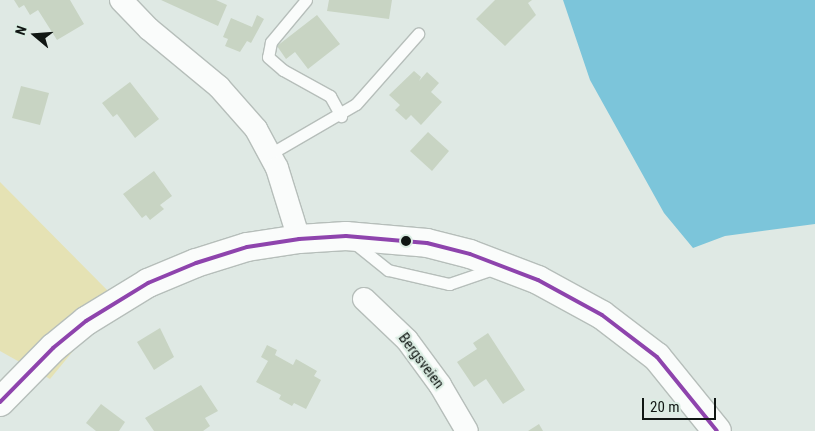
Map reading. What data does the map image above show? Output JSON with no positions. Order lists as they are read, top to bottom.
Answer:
{
  "streets": {
    "street": ["Bergsveien"]
  },
  "scale_bar": "20 m",
  "north": "left"
}
